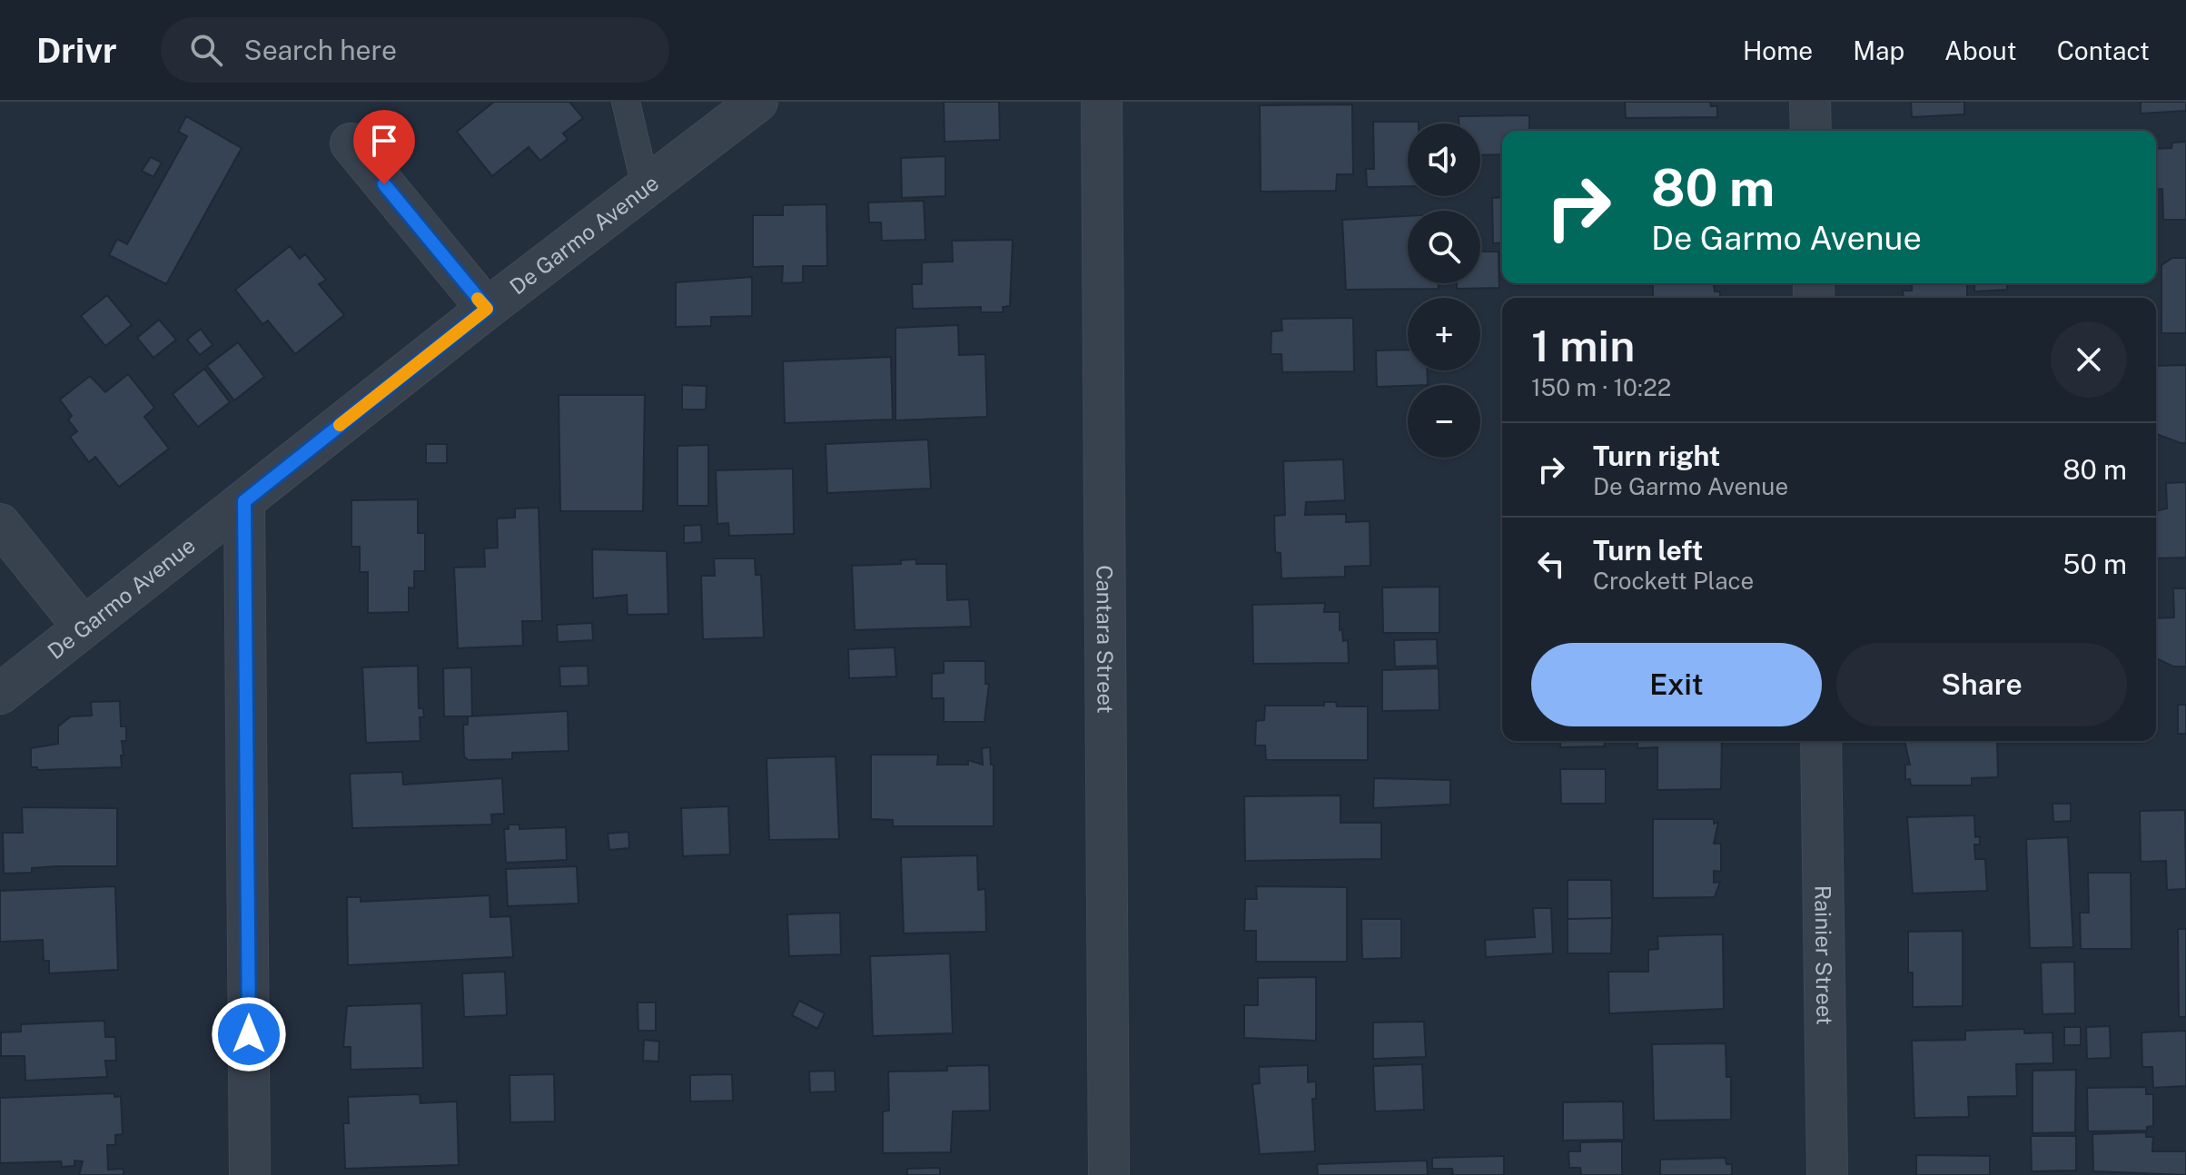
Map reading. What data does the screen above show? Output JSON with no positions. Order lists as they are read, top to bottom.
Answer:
{
  "streets": {
    "street": ["De Garmo Avenue", "Cantara Street", "Rainier Street"]
  },
  "page": {
    "header": "Drivr",
    "search": "Search here",
    "nav": [
      "Home",
      "Map",
      "About",
      "Contact"
    ],
    "map_buttons": ["+", "−"],
    "turn": ["80 m", "De Garmo Avenue"],
    "heading": ["1 min", "150 m · 10:22"],
    "list": [
      {
        "name": "Turn right",
        "note": "De Garmo Avenue",
        "value": "80 m"
      },
      {
        "name": "Turn left",
        "note": "Crockett Place",
        "value": "50 m"
      }
    ],
    "buttons": ["Exit", "Share"]
  }
}
